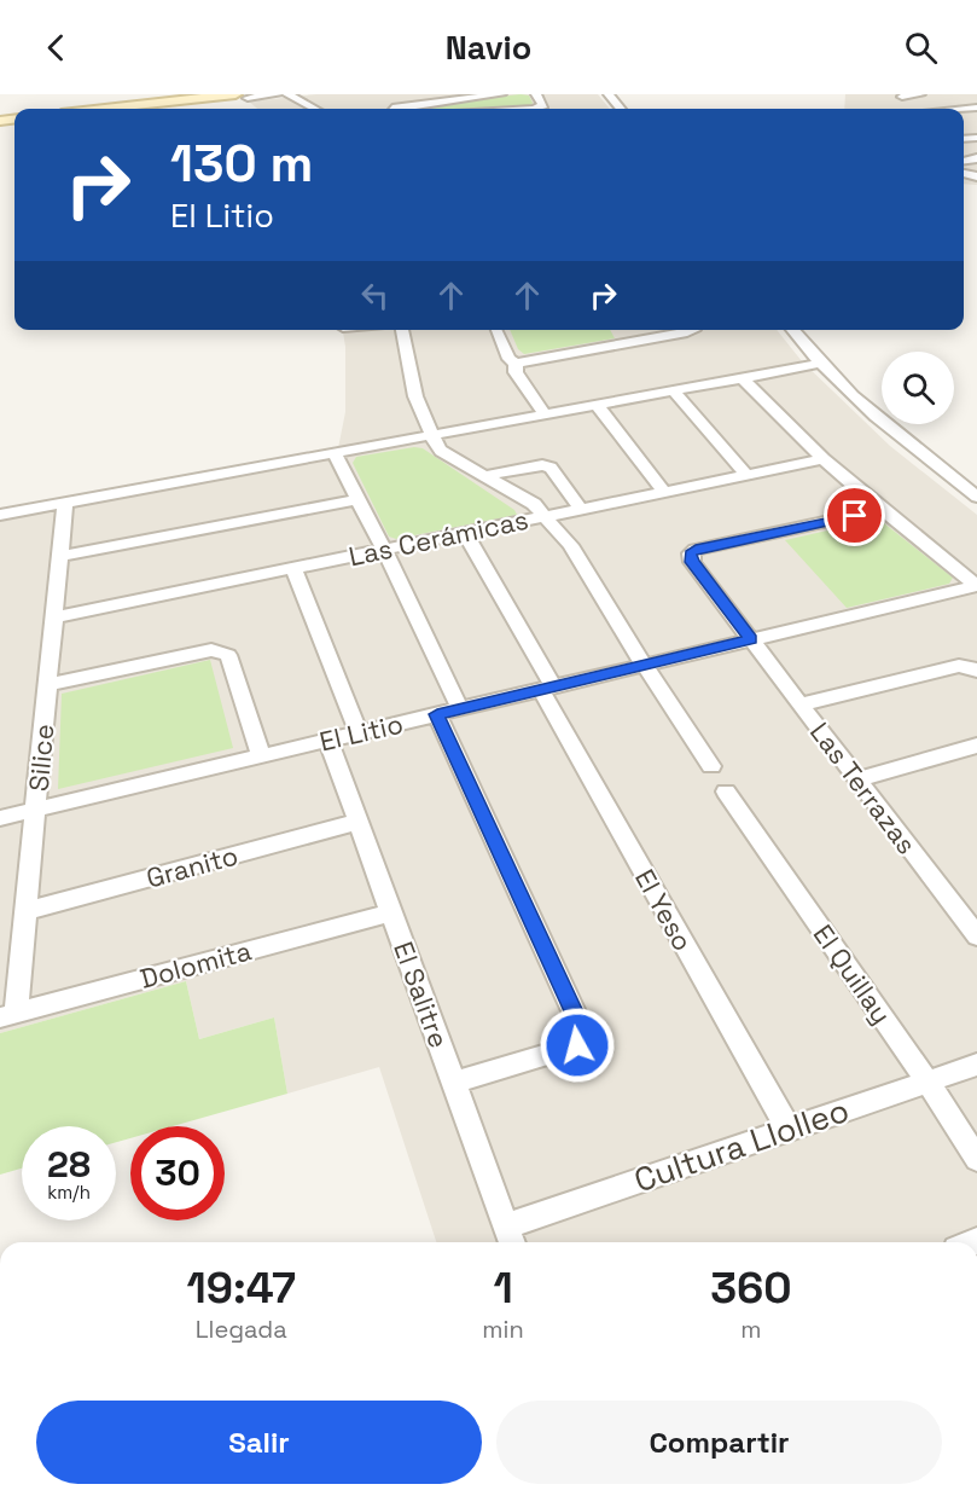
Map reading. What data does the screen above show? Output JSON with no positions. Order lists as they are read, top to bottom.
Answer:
{
  "streets": {
    "street": [
      "Las Cerámicas",
      "El Litio",
      "Silice",
      "Las Terrazas",
      "Granito",
      "El Yeso",
      "Dolomita",
      "El Quillay",
      "El Salitre",
      "Cultura Llolleo"
    ]
  },
  "crossings": [
    ["Las Cerámicas", "Silice"],
    ["Las Cerámicas", "El Yeso"],
    ["El Litio", "Silice"],
    ["El Litio", "Las Terrazas"],
    ["El Litio", "El Yeso"],
    ["El Litio", "El Salitre"],
    ["Silice", "Granito"],
    ["Silice", "Dolomita"],
    ["Granito", "El Salitre"],
    ["El Yeso", "Cultura Llolleo"],
    ["Dolomita", "El Salitre"],
    ["El Quillay", "Cultura Llolleo"],
    ["El Salitre", "Cultura Llolleo"]
  ],
  "page": {
    "header": "Navio",
    "turn": ["130 m", "El Litio"],
    "speed": "28 km/h",
    "limit": "30",
    "eta": [
      "19:47",
      "Llegada",
      "1",
      "min",
      "360",
      "m"
    ],
    "buttons": ["Salir", "Compartir"]
  }
}
